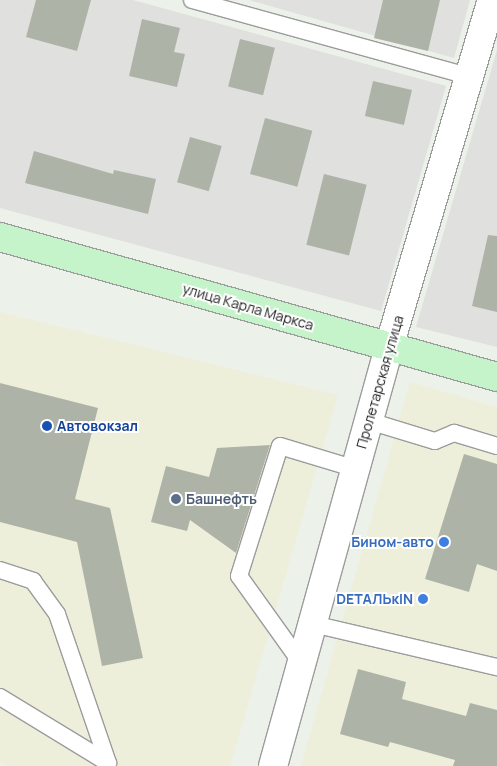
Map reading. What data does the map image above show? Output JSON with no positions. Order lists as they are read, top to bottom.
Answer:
{
  "streets": {
    "main road": ["улица Карла Маркса"],
    "street": ["Пролетарская улица"]
  },
  "crossings": [
    ["улица Карла Маркса", "Пролетарская улица"]
  ],
  "places": [
    "Автовокзал",
    "Башнефть",
    "Бином-авто",
    "DЕТАЛЬкIN"
  ]
}
